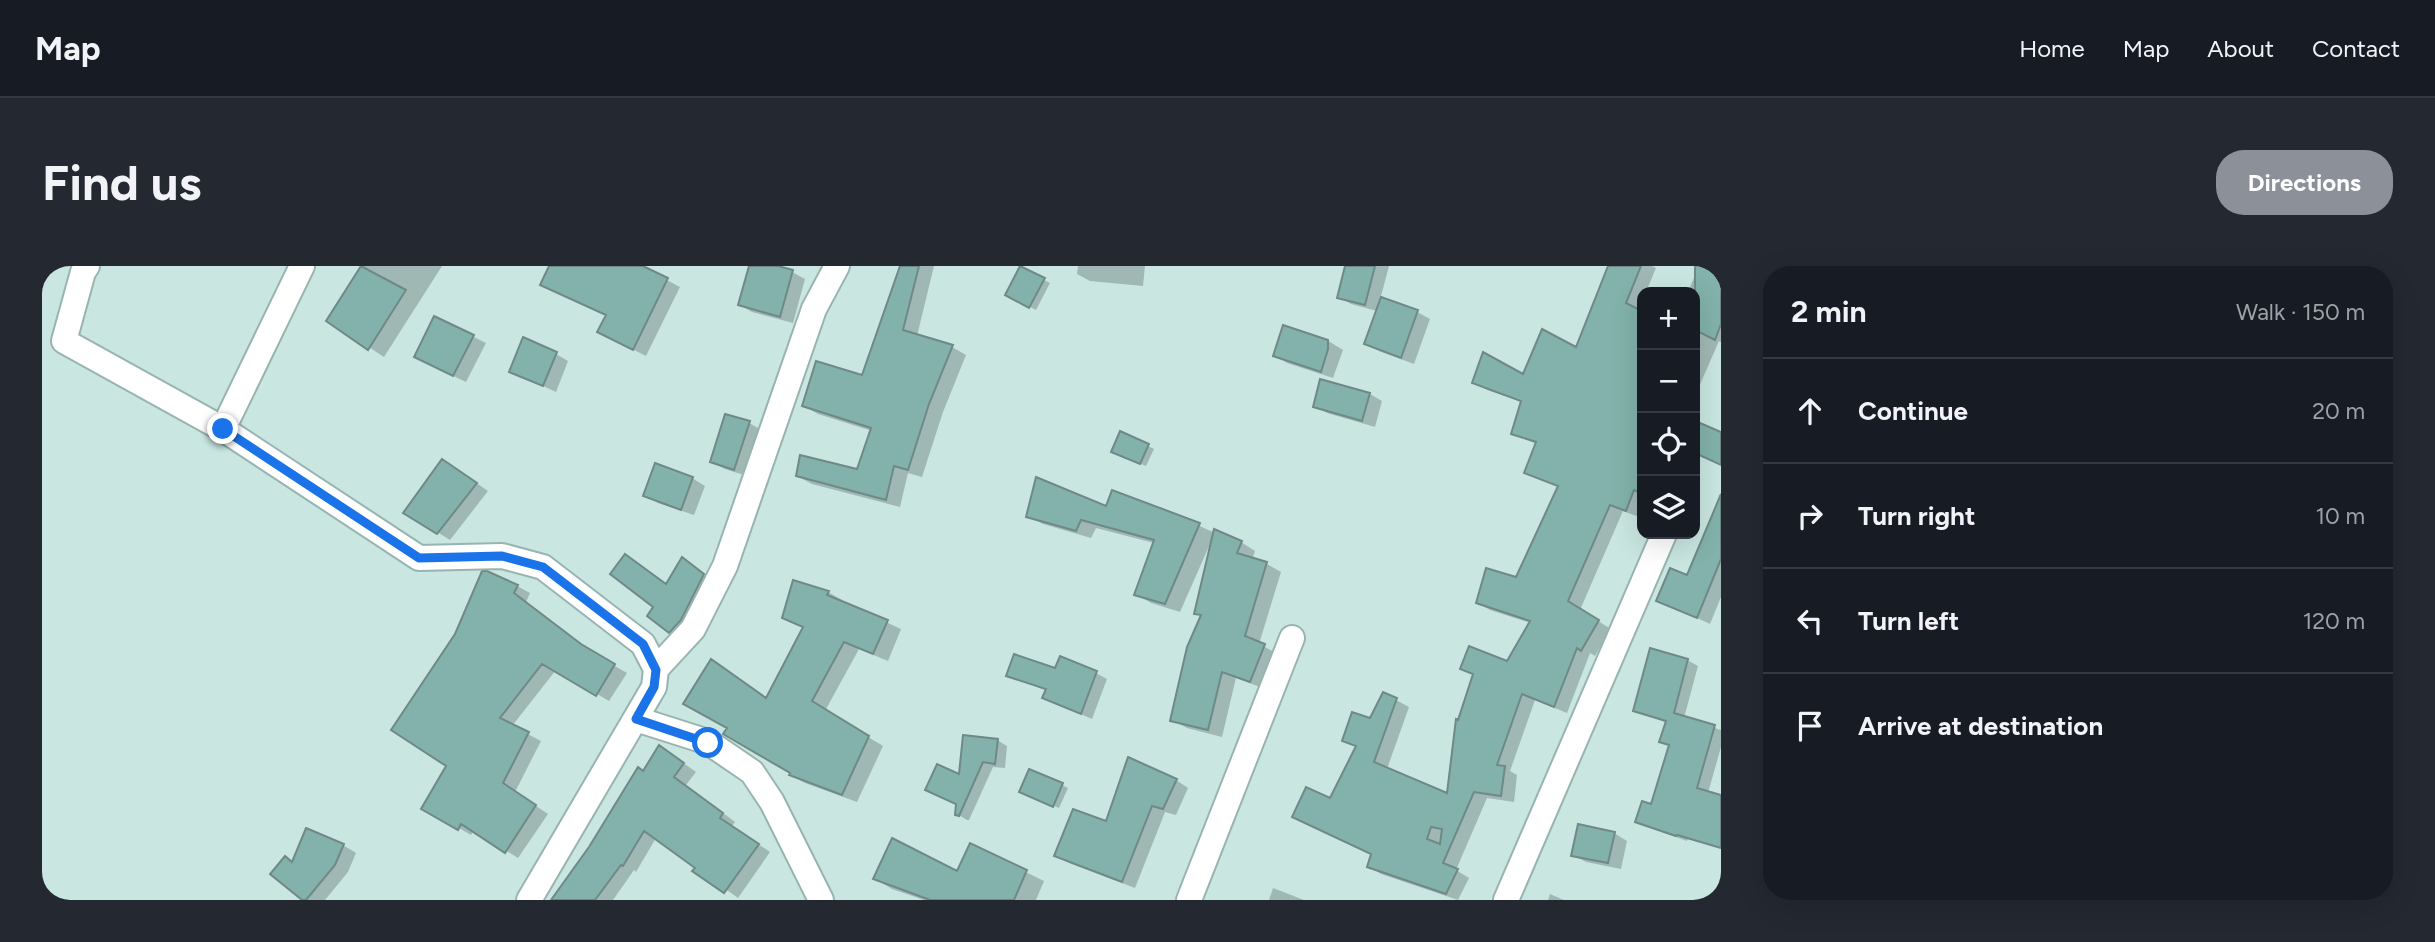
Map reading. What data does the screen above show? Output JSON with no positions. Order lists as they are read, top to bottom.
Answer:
{
  "page": {
    "header": "Map",
    "nav": [
      "Home",
      "Map",
      "About",
      "Contact"
    ],
    "buttons": "Directions",
    "title": "Find us",
    "heading": ["2 min", "Walk · 150 m"],
    "map_buttons": ["+", "−"],
    "list": [
      ["Continue", "20 m"],
      ["Turn right", "10 m"],
      ["Turn left", "120 m"],
      "Arrive at destination"
    ]
  }
}
